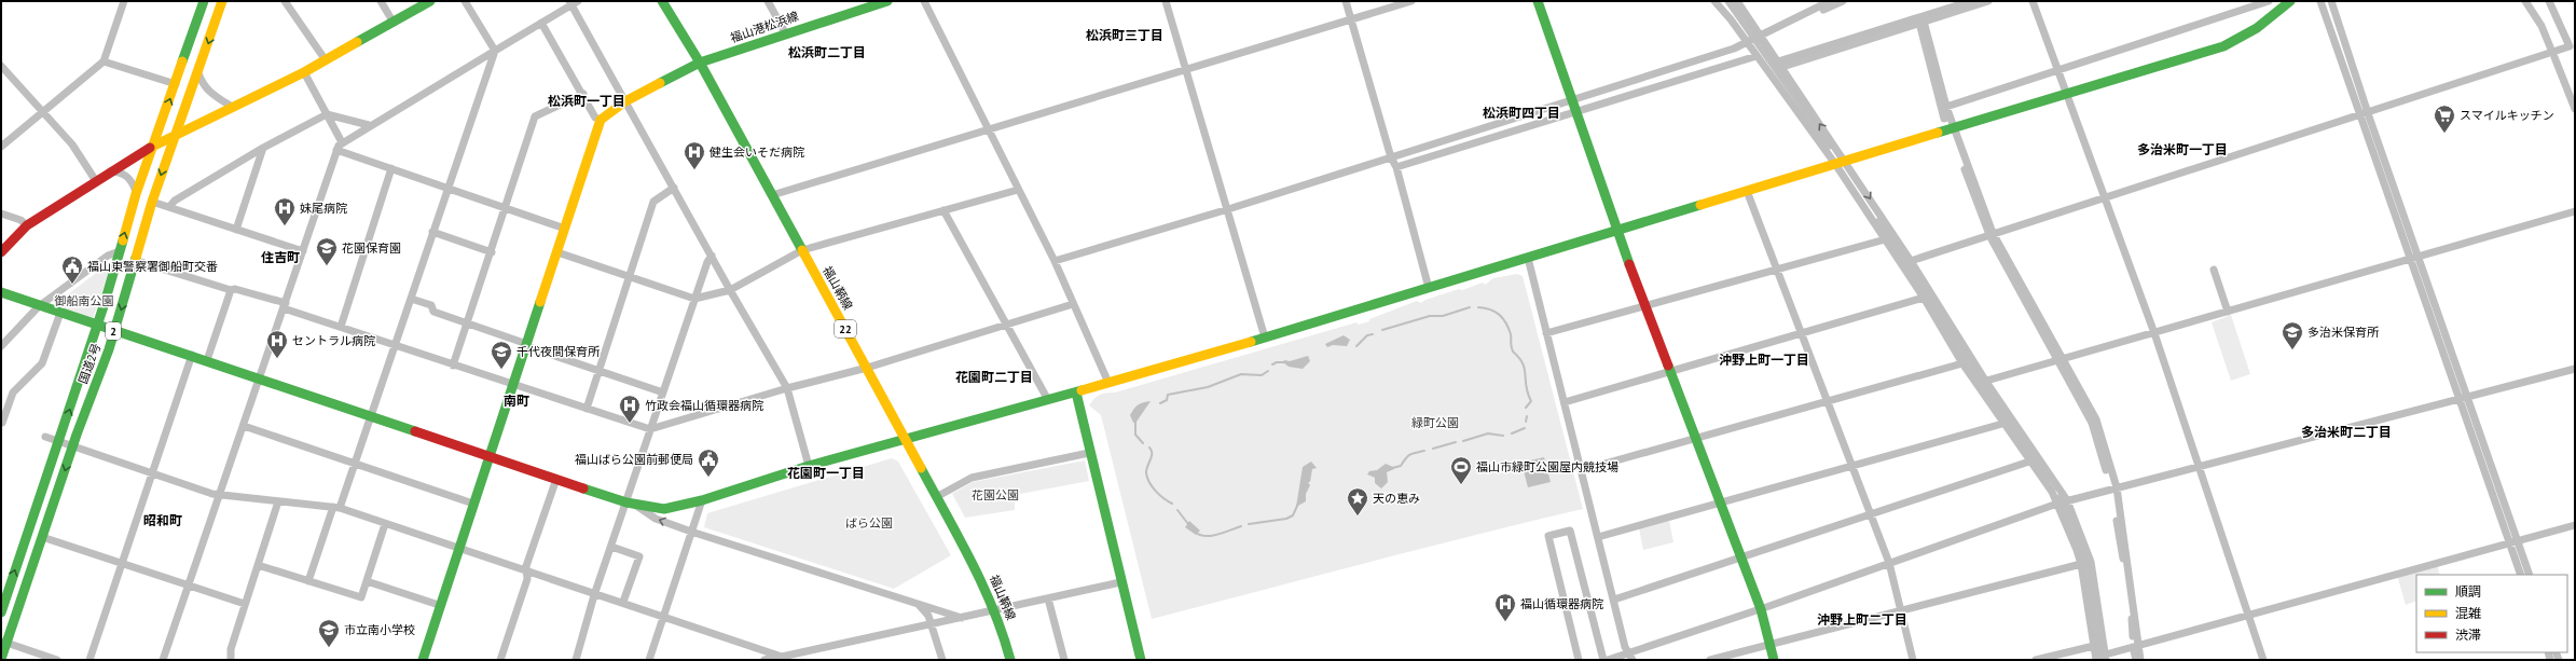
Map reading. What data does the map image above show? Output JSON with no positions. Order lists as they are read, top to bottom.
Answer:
{
  "streets": {
    "main road": [
      "福山港松浜線",
      "福山鞆線",
      "22",
      "2",
      "国道2号"
    ]
  },
  "crossings": [
    ["福山港松浜線", "福山鞆線"]
  ],
  "districts": [
    "松浜町三丁目",
    "松浜町二丁目",
    "松浜町一丁目",
    "松浜町四丁目",
    "多治米町一丁目",
    "住吉町",
    "沖野上町一丁目",
    "花園町二丁目",
    "南町",
    "多治米町二丁目",
    "花園町一丁目",
    "昭和町",
    "沖野上町二丁目"
  ],
  "parks": [
    "御船南公園",
    "緑町公園",
    "花園公園",
    "ばら公園"
  ],
  "places": {
    "supermarket": ["スマイルキッチン"],
    "hospital": [
      "健生会いそだ病院",
      "妹尾病院",
      "セントラル病院",
      "竹政会福山循環器病院",
      "福山循環器病院"
    ],
    "school or university": [
      "花園保育園",
      "多治米保育所",
      "千代夜間保育所",
      "市立南小学校"
    ],
    "public building": ["福山東警察署御船町交番", "福山ばら公園前郵便局"],
    "sports": ["福山市緑町公園屋内競技場"],
    "place": ["天の恵み"]
  },
  "legend": ["順調", "混雑", "渋滞"]
}
